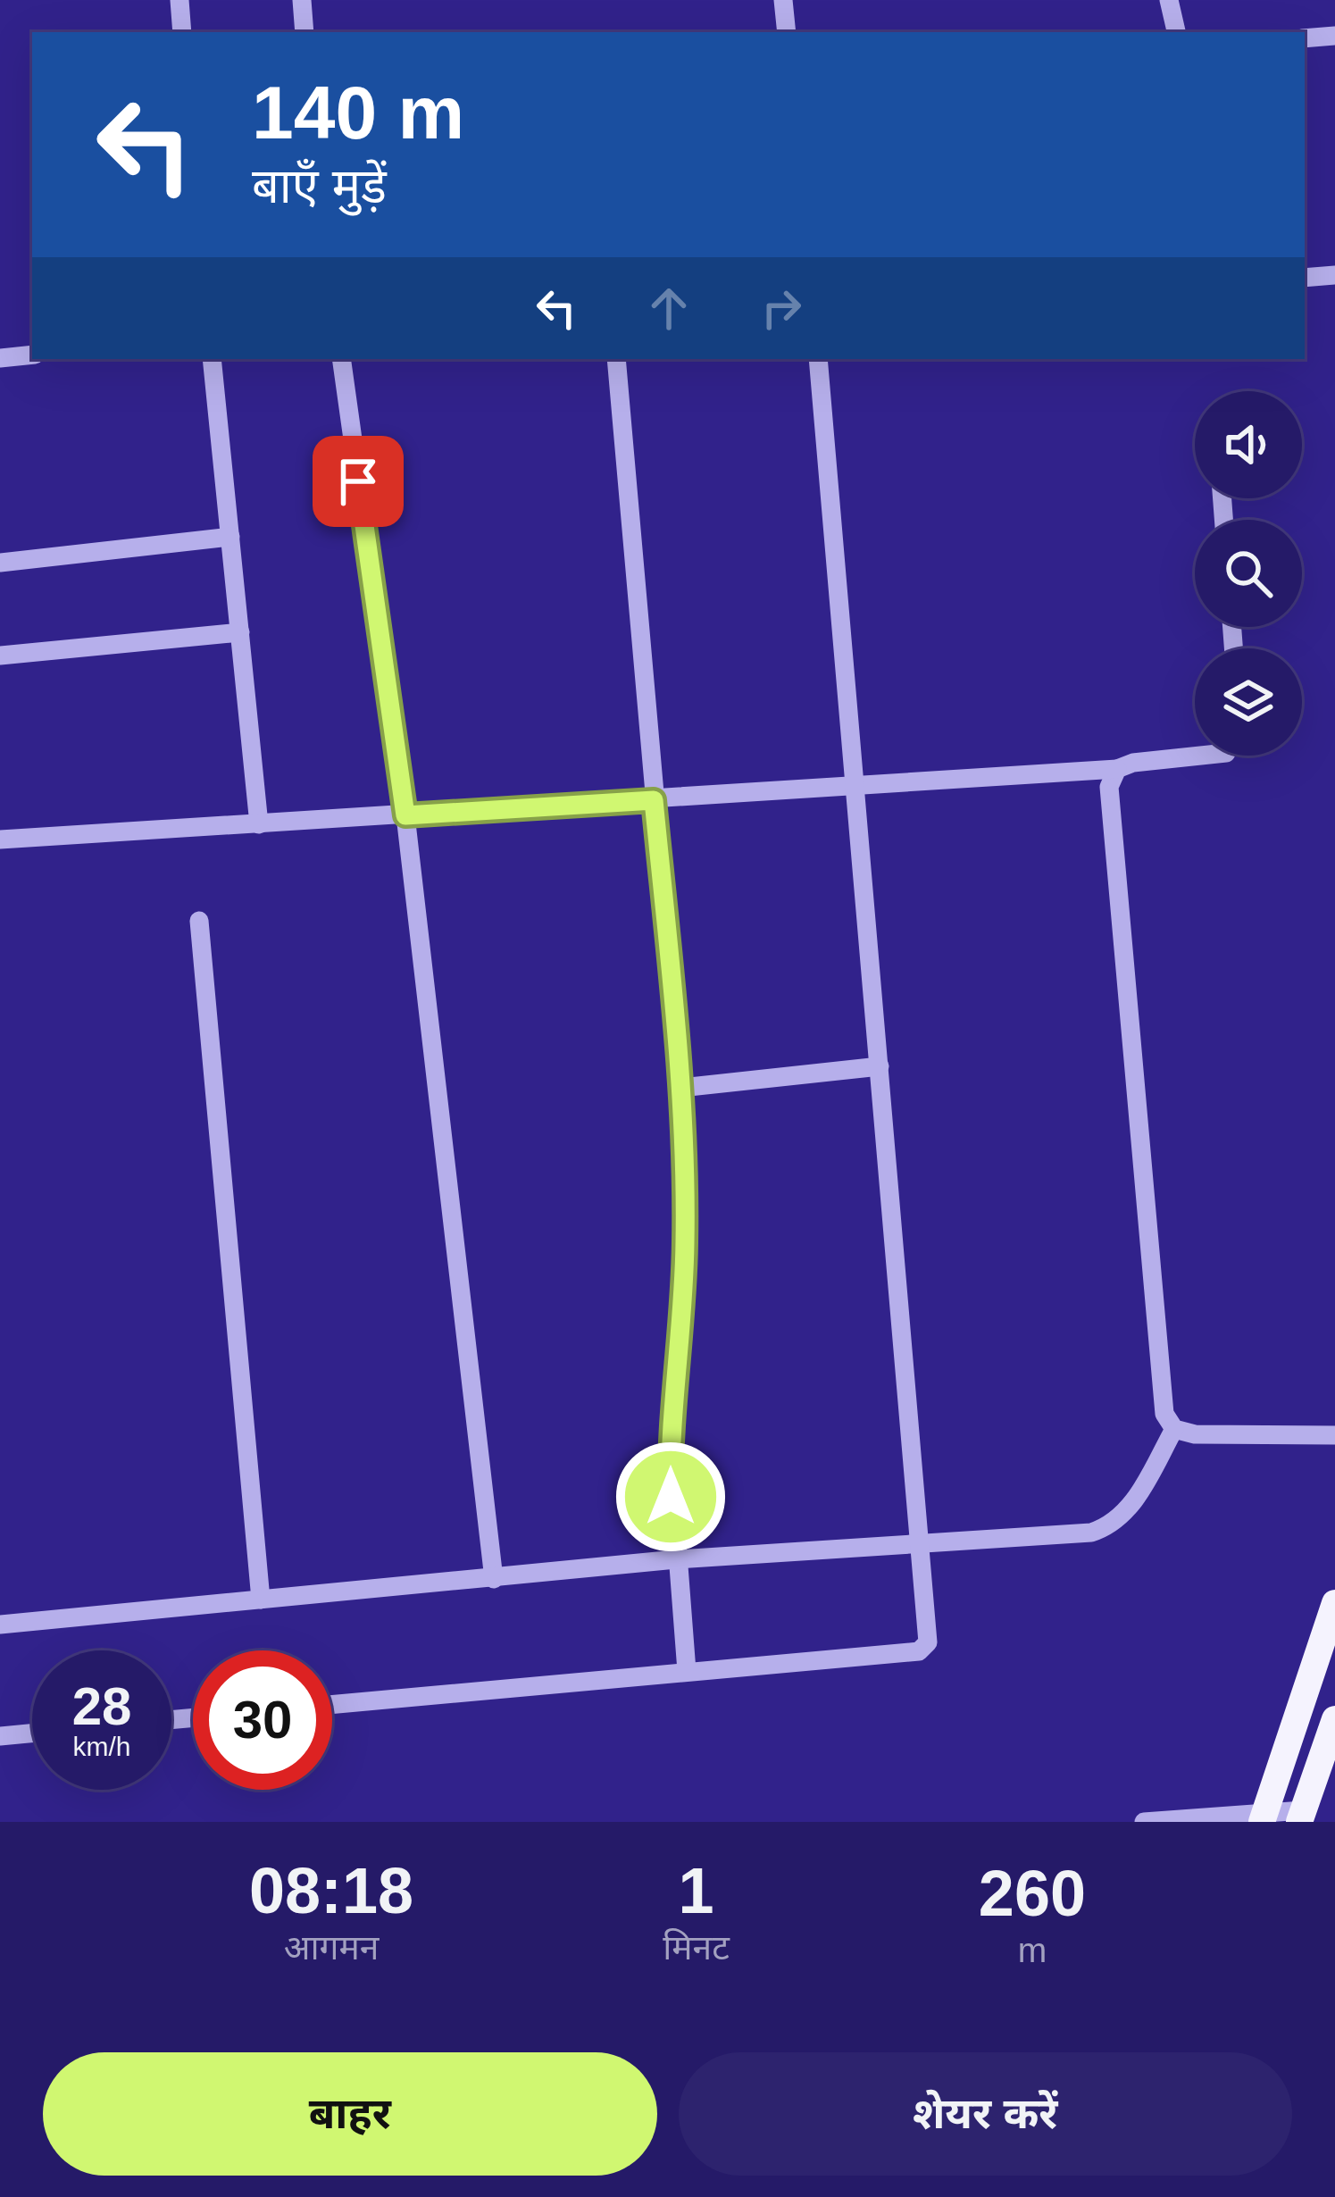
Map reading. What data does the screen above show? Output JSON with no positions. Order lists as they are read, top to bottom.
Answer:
{
  "page": {
    "turn": ["140 m", "बाएँ मुड़ें"],
    "speed": "28 km/h",
    "limit": "30",
    "eta": [
      "08:18",
      "आगमन",
      "1",
      "मिनट",
      "260",
      "m"
    ],
    "buttons": ["बाहर", "शेयर करें"]
  }
}
